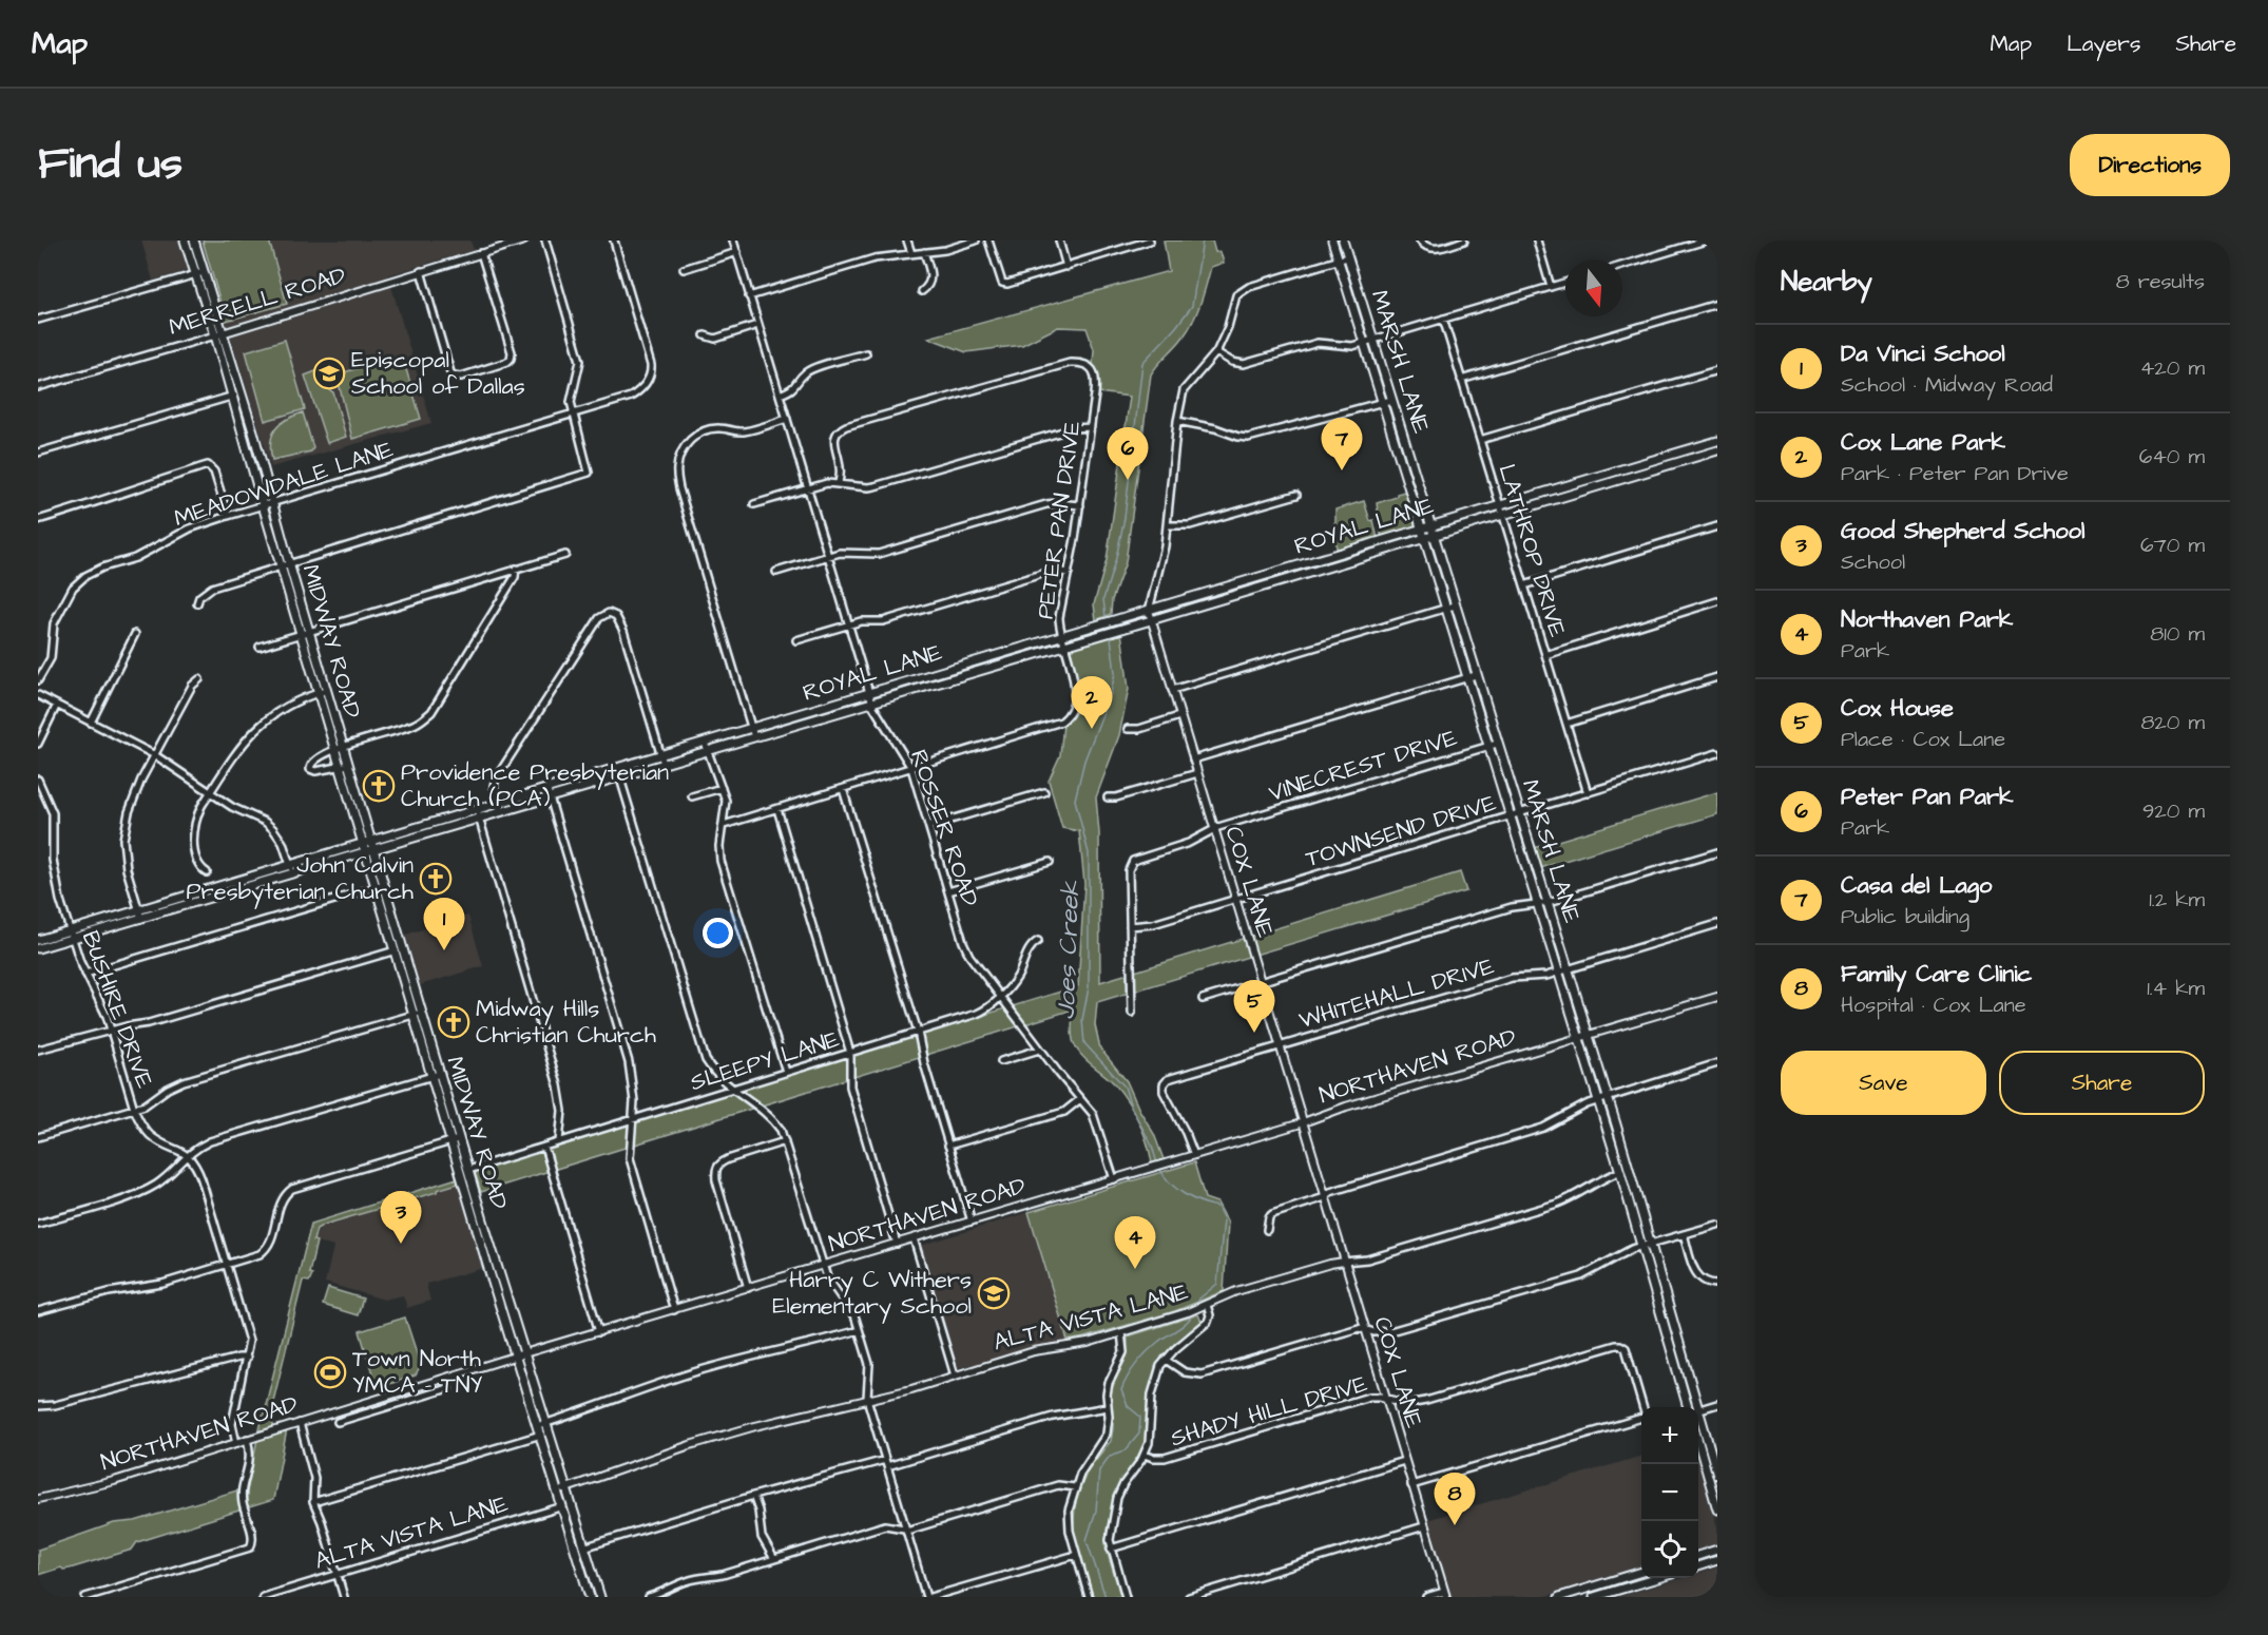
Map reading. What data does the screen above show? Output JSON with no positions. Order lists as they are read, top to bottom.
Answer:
{
  "streets": {
    "main road": ["MARSH LANE", "ROYAL LANE", "MIDWAY ROAD"],
    "street": [
      "MERRELL ROAD",
      "MEADOWDALE LANE",
      "PETER PAN DRIVE",
      "LATHROP DRIVE",
      "VINECREST DRIVE",
      "ROSSER ROAD",
      "TOWNSEND DRIVE",
      "COX LANE",
      "WHITEHALL DRIVE",
      "BUSHIRE DRIVE",
      "SLEEPY LANE",
      "NORTHAVEN ROAD",
      "ALTA VISTA LANE",
      "SHADY HILL DRIVE"
    ]
  },
  "crossings": [
    ["MERRELL ROAD", "MIDWAY ROAD"],
    ["MARSH LANE", "ROYAL LANE"],
    ["MARSH LANE", "VINECREST DRIVE"],
    ["MARSH LANE", "TOWNSEND DRIVE"],
    ["MARSH LANE", "COX LANE"],
    ["MARSH LANE", "WHITEHALL DRIVE"],
    ["MARSH LANE", "NORTHAVEN ROAD"],
    ["MARSH LANE", "ALTA VISTA LANE"],
    ["MEADOWDALE LANE", "MIDWAY ROAD"],
    ["PETER PAN DRIVE", "ROYAL LANE"],
    ["PETER PAN DRIVE", "ROSSER ROAD"],
    ["ROYAL LANE", "LATHROP DRIVE"],
    ["ROYAL LANE", "MIDWAY ROAD"],
    ["ROYAL LANE", "ROSSER ROAD"],
    ["ROYAL LANE", "COX LANE"],
    ["ROYAL LANE", "BUSHIRE DRIVE"],
    ["LATHROP DRIVE", "TOWNSEND DRIVE"],
    ["MIDWAY ROAD", "SLEEPY LANE"],
    ["MIDWAY ROAD", "NORTHAVEN ROAD"],
    ["MIDWAY ROAD", "ALTA VISTA LANE"],
    ["VINECREST DRIVE", "TOWNSEND DRIVE"],
    ["VINECREST DRIVE", "COX LANE"],
    ["ROSSER ROAD", "SLEEPY LANE"],
    ["ROSSER ROAD", "NORTHAVEN ROAD"],
    ["TOWNSEND DRIVE", "COX LANE"],
    ["COX LANE", "WHITEHALL DRIVE"],
    ["COX LANE", "NORTHAVEN ROAD"],
    ["COX LANE", "ALTA VISTA LANE"],
    ["COX LANE", "SHADY HILL DRIVE"],
    ["WHITEHALL DRIVE", "NORTHAVEN ROAD"]
  ],
  "water": ["Joes Creek"],
  "places": {
    "school or university": ["Episcopal School of Dallas", "Harry C Withers Elementary School"],
    "church": ["Providence Presbyterian Church (PCA)", "John Calvin Presbyterian Church", "Midway Hills Christian Church"],
    "sports": ["Town North YMCA - TNY"]
  },
  "north": "bottom",
  "page": {
    "header": "Map",
    "nav": ["Map", "Layers", "Share"],
    "title": "Find us",
    "buttons": [
      "Directions",
      ["Save", "Share"]
    ],
    "heading": ["Nearby", "8 results"],
    "list": [
      {
        "mark": "1",
        "name": "Da Vinci School",
        "note": "School · Midway Road",
        "value": "420 m"
      },
      {
        "mark": "2",
        "name": "Cox Lane Park",
        "note": "Park · Peter Pan Drive",
        "value": "640 m"
      },
      {
        "mark": "3",
        "name": "Good Shepherd School",
        "note": "School",
        "value": "670 m"
      },
      {
        "mark": "4",
        "name": "Northaven Park",
        "note": "Park",
        "value": "810 m"
      },
      {
        "mark": "5",
        "name": "Cox House",
        "note": "Place · Cox Lane",
        "value": "820 m"
      },
      {
        "mark": "6",
        "name": "Peter Pan Park",
        "note": "Park",
        "value": "920 m"
      },
      {
        "mark": "7",
        "name": "Casa del Lago",
        "note": "Public building",
        "value": "1.2 km"
      },
      {
        "mark": "8",
        "name": "Family Care Clinic",
        "note": "Hospital · Cox Lane",
        "value": "1.4 km"
      }
    ],
    "pins": [
      "7",
      "6",
      "2",
      "1",
      "5",
      "3",
      "4",
      "8"
    ],
    "map_buttons": ["+", "−"]
  }
}
